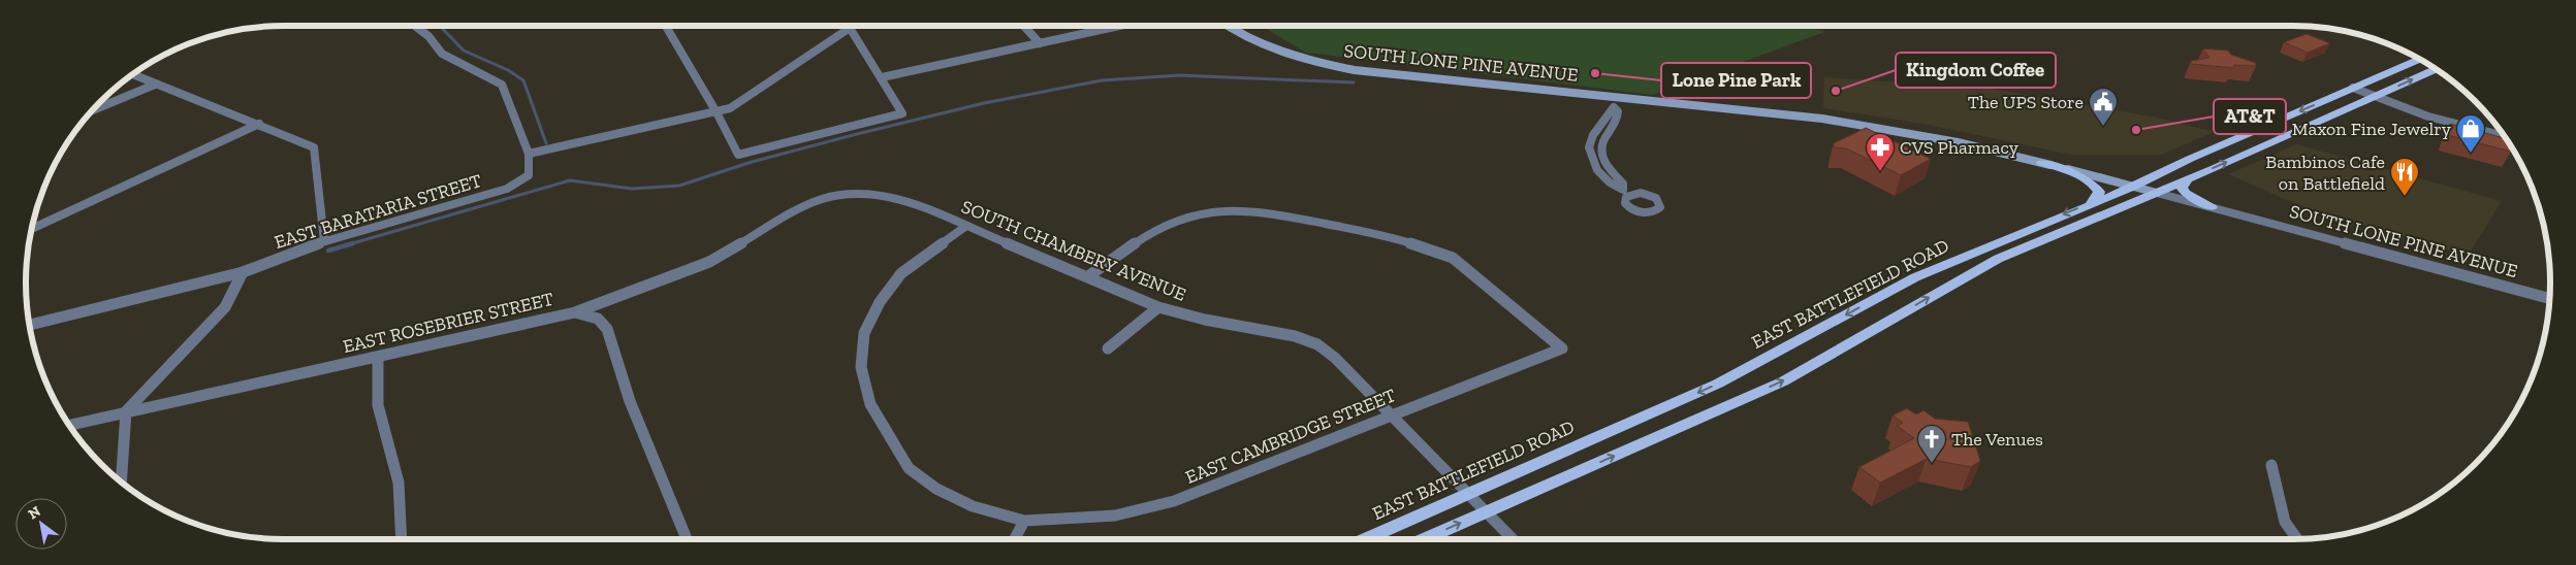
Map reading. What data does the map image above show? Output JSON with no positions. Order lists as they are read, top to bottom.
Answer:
{
  "streets": {
    "main road": ["SOUTH LONE PINE AVENUE", "EAST BATTLEFIELD ROAD"],
    "street": [
      "EAST BARATARIA STREET",
      "SOUTH CHAMBERY AVENUE",
      "EAST ROSEBRIER STREET",
      "EAST CAMBRIDGE STREET"
    ]
  },
  "crossings": [
    ["SOUTH LONE PINE AVENUE", "EAST BATTLEFIELD ROAD"],
    ["SOUTH CHAMBERY AVENUE", "EAST BATTLEFIELD ROAD"],
    ["SOUTH CHAMBERY AVENUE", "EAST ROSEBRIER STREET"],
    ["SOUTH CHAMBERY AVENUE", "EAST CAMBRIDGE STREET"]
  ],
  "places": {
    "other": ["Lone Pine Park", "Kingdom Coffee", "AT&T"],
    "public building": ["The UPS Store"],
    "shop": ["Maxon Fine Jewelry"],
    "pharmacy": ["CVS Pharmacy"],
    "restaurant": ["Bambinos Cafe on Battlefield"],
    "church": ["The Venues"]
  },
  "north": "top left"
}
